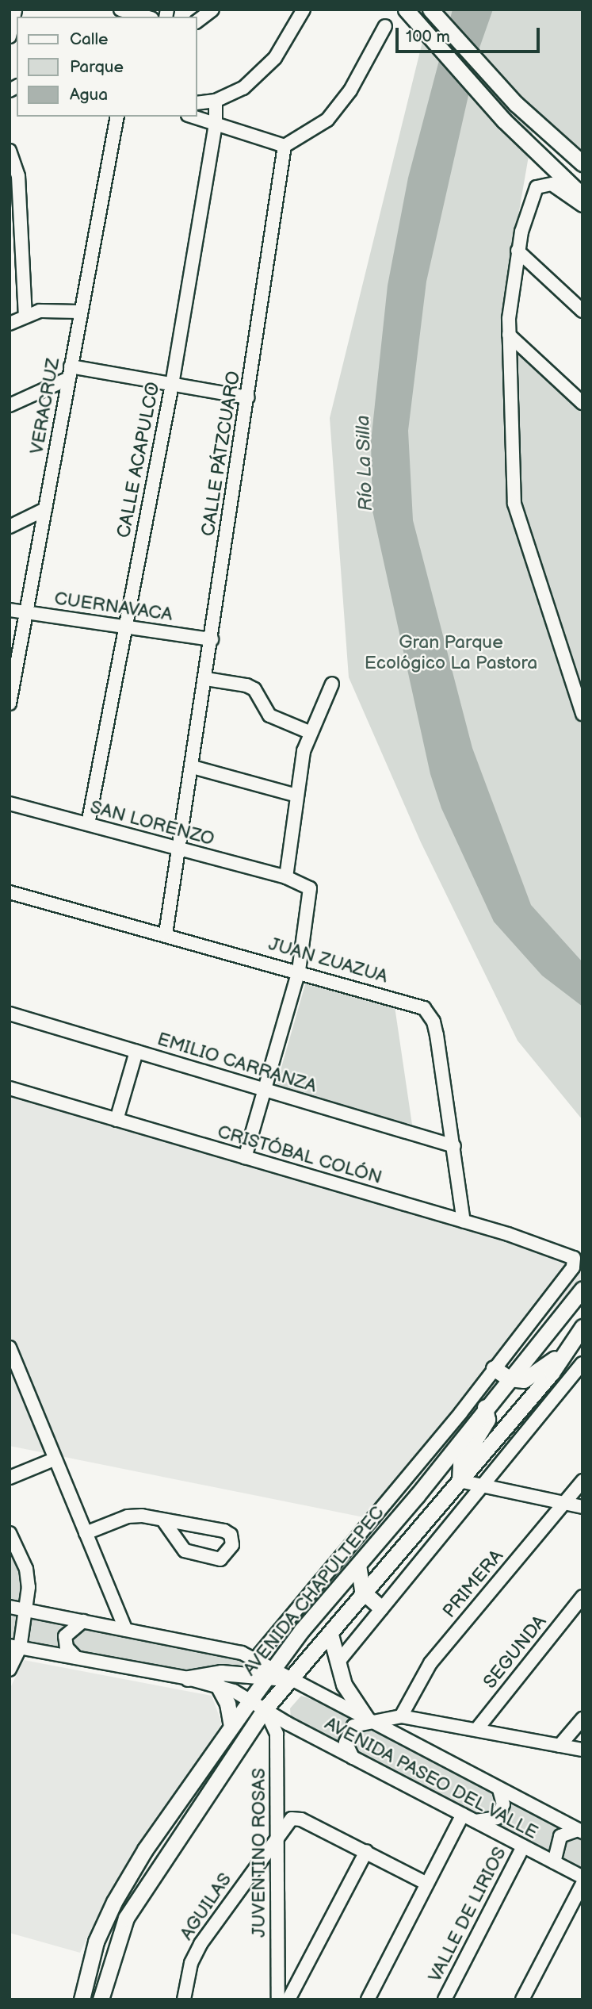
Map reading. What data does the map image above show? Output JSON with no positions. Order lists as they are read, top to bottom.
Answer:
{
  "streets": {
    "main road": ["AVENIDA CHAPULTEPEC"],
    "street": [
      "VERACRUZ",
      "CALLE PÁTZCUARO",
      "CALLE ACAPULCO",
      "CUERNAVACA",
      "SAN LORENZO",
      "JUAN ZUAZUA",
      "EMILIO CARRANZA",
      "CRISTÓBAL COLÓN",
      "PRIMERA",
      "SEGUNDA",
      "AVENIDA PASEO DEL VALLE",
      "JUVENTINO ROSAS",
      "AGUILAS",
      "VALLE DE LIRIOS"
    ]
  },
  "crossings": [
    ["VERACRUZ", "CUERNAVACA"],
    ["CALLE PÁTZCUARO", "CUERNAVACA"],
    ["CALLE PÁTZCUARO", "SAN LORENZO"],
    ["CALLE PÁTZCUARO", "JUAN ZUAZUA"],
    ["CALLE ACAPULCO", "CUERNAVACA"],
    ["CALLE ACAPULCO", "SAN LORENZO"],
    ["SAN LORENZO", "JUAN ZUAZUA"],
    ["JUAN ZUAZUA", "EMILIO CARRANZA"],
    ["JUAN ZUAZUA", "CRISTÓBAL COLÓN"],
    ["AVENIDA CHAPULTEPEC", "AVENIDA PASEO DEL VALLE"],
    ["AVENIDA CHAPULTEPEC", "JUVENTINO ROSAS"],
    ["AVENIDA PASEO DEL VALLE", "JUVENTINO ROSAS"],
    ["AVENIDA PASEO DEL VALLE", "VALLE DE LIRIOS"],
    ["JUVENTINO ROSAS", "AGUILAS"]
  ],
  "water": ["Río La Silla"],
  "parks": ["Gran Parque Ecológico La Pastora"],
  "legend": ["Calle", "Parque", "Agua"],
  "scale_bar": "100 m"
}
